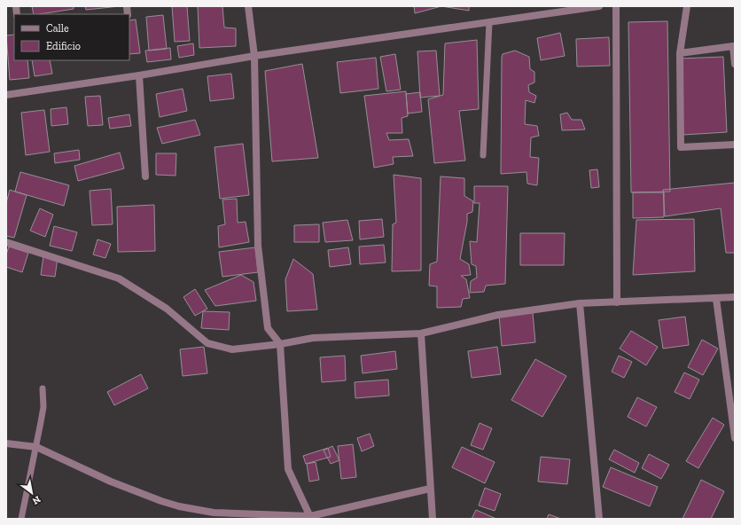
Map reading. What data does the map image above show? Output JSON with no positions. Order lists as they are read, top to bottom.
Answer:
{
  "legend": ["Calle", "Edificio"],
  "north": "bottom right"
}
